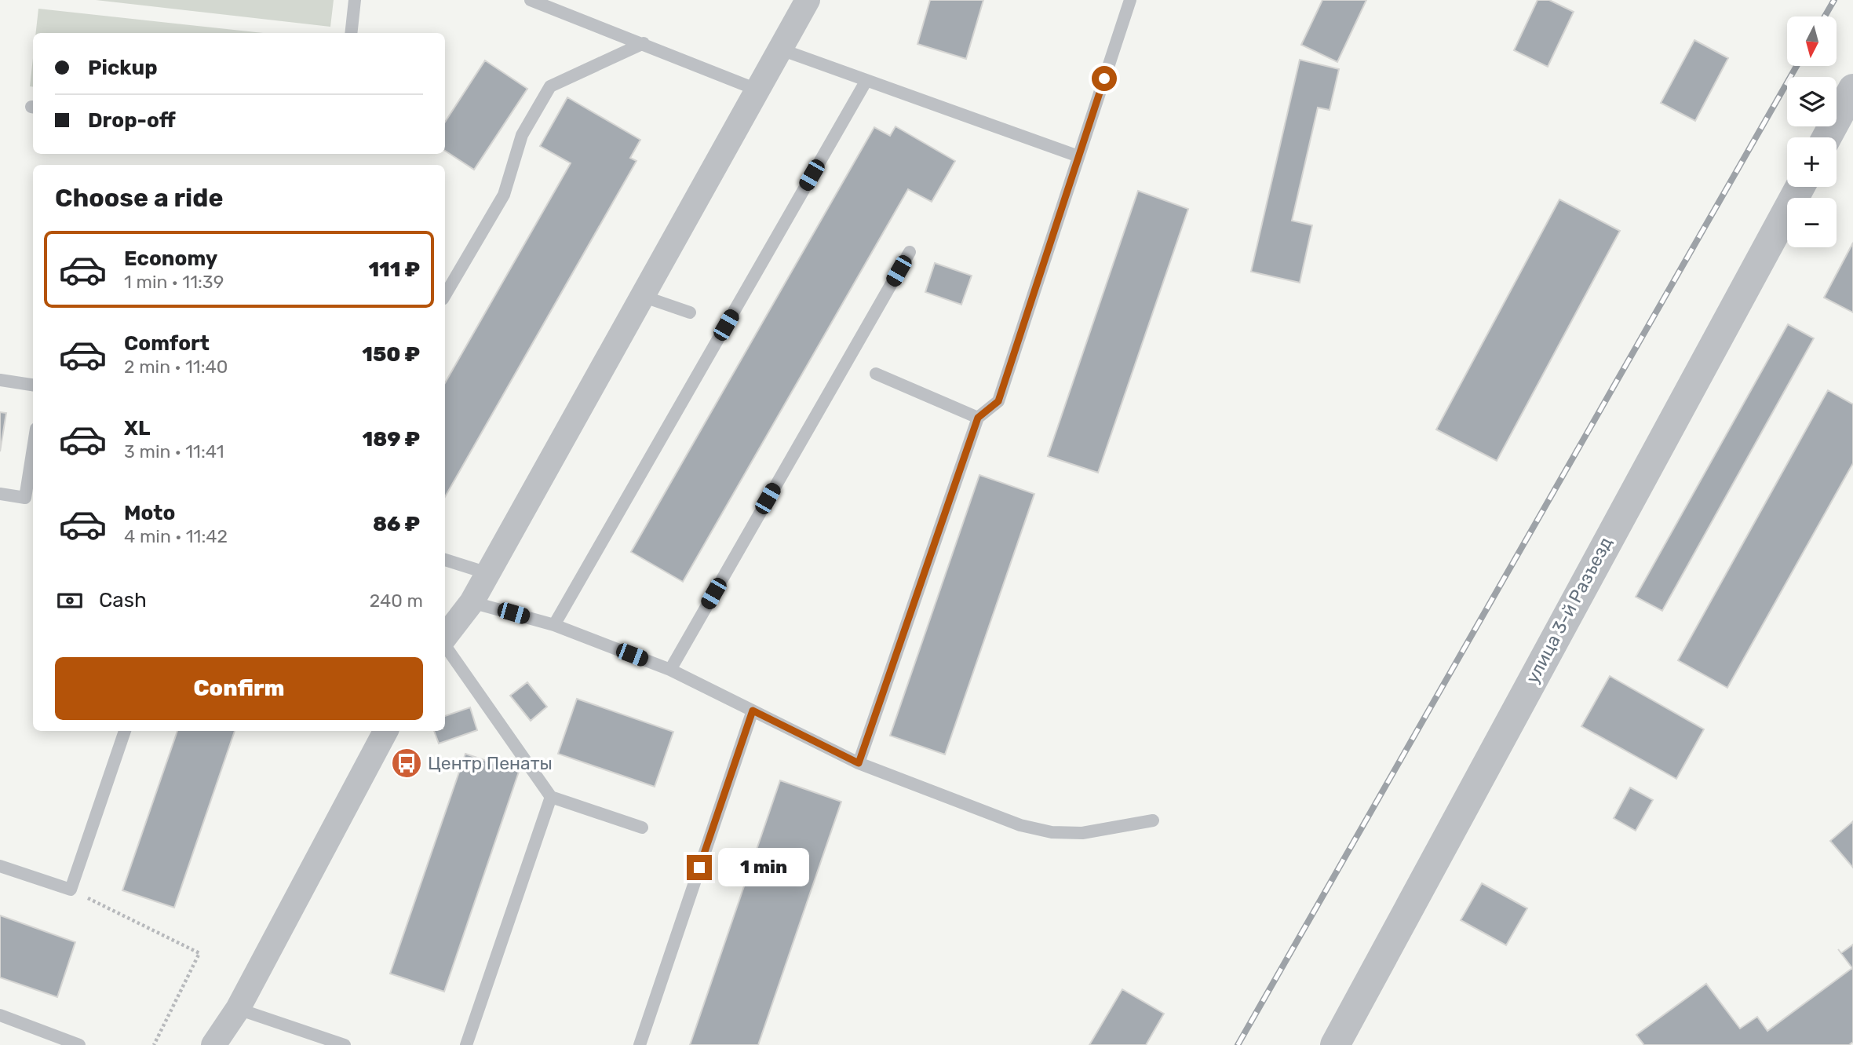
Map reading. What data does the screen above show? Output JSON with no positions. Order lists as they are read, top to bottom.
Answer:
{
  "streets": {
    "street": ["улица 3-й Разъезд"]
  },
  "places": {
    "bus stop": ["Центр Пенаты"]
  },
  "north": "bottom",
  "page": {
    "map_buttons": ["+", "−"],
    "banner": ["Pickup", "Drop-off"],
    "heading": "Choose a ride",
    "list": [
      {
        "name": "Economy",
        "note": "1 min · 11:39",
        "value": "111 ₽"
      },
      {
        "name": "Comfort",
        "note": "2 min · 11:40",
        "value": "150 ₽"
      },
      {
        "name": "XL",
        "note": "3 min · 11:41",
        "value": "189 ₽"
      },
      {
        "name": "Moto",
        "note": "4 min · 11:42",
        "value": "86 ₽"
      }
    ],
    "pay": ["Cash", "240 m"],
    "buttons": "Confirm",
    "bubble": "1 min"
  }
}
